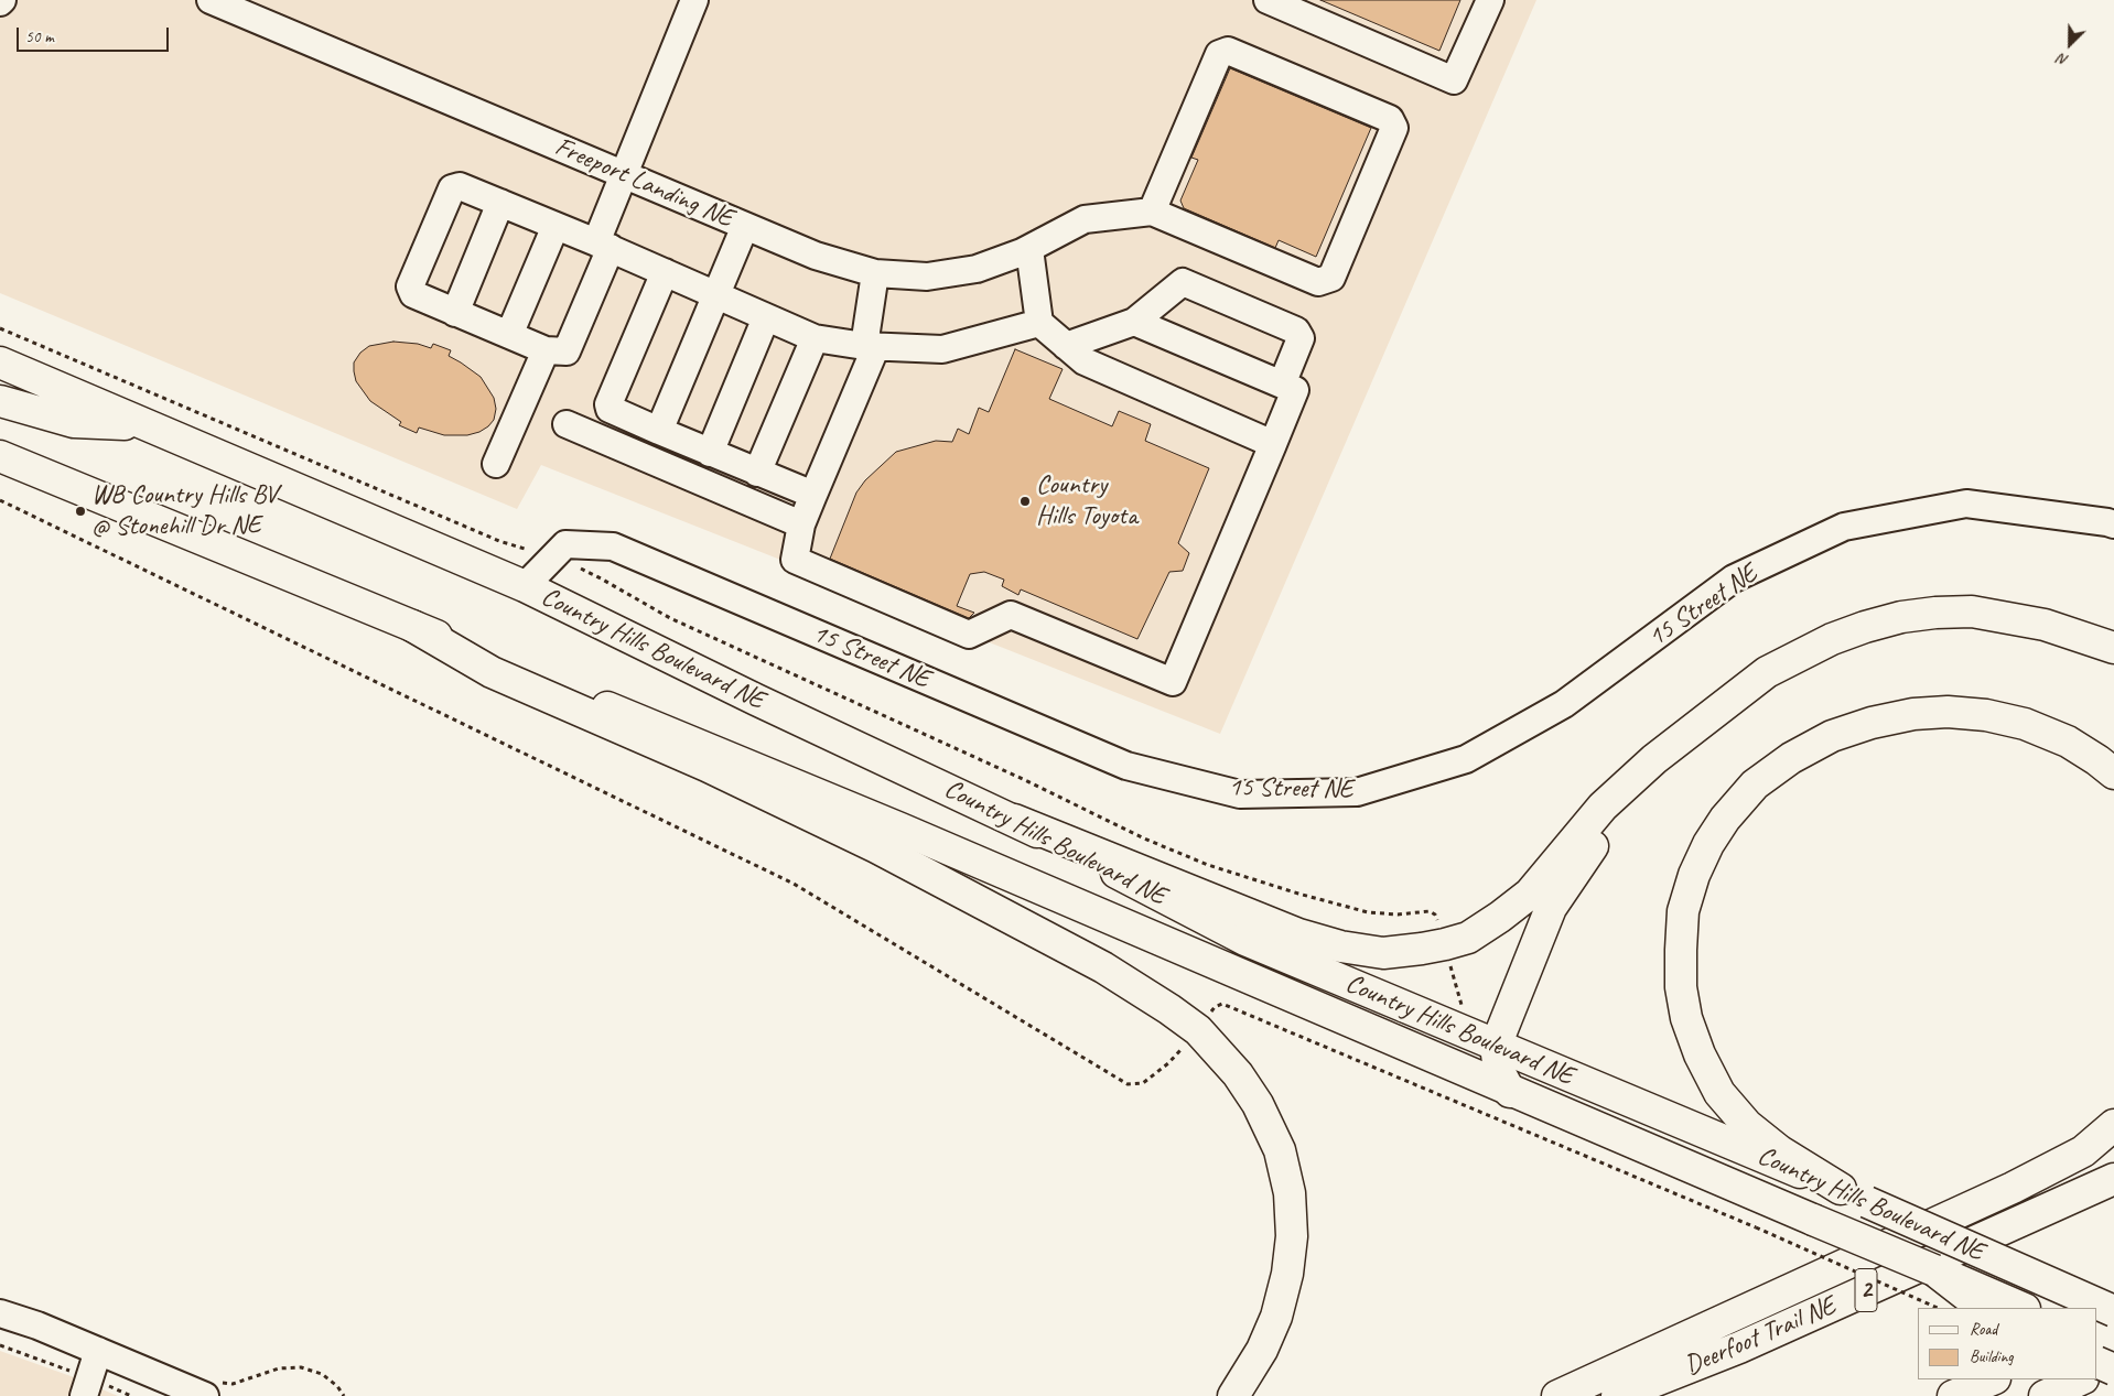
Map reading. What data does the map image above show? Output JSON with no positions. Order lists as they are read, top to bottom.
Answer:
{
  "streets": {
    "main road": ["Country Hills Boulevard NE", "2", "Deerfoot Trail NE"],
    "street": ["Freeport Landing NE", "15 Street NE"]
  },
  "crossings": [
    ["15 Street NE", "Country Hills Boulevard NE"]
  ],
  "places": ["Country Hills Toyota", "WB Country Hills BV @ Stonehill Dr NE"],
  "legend": ["Road", "Building"],
  "scale_bar": "50 m",
  "north": "bottom left"
}
